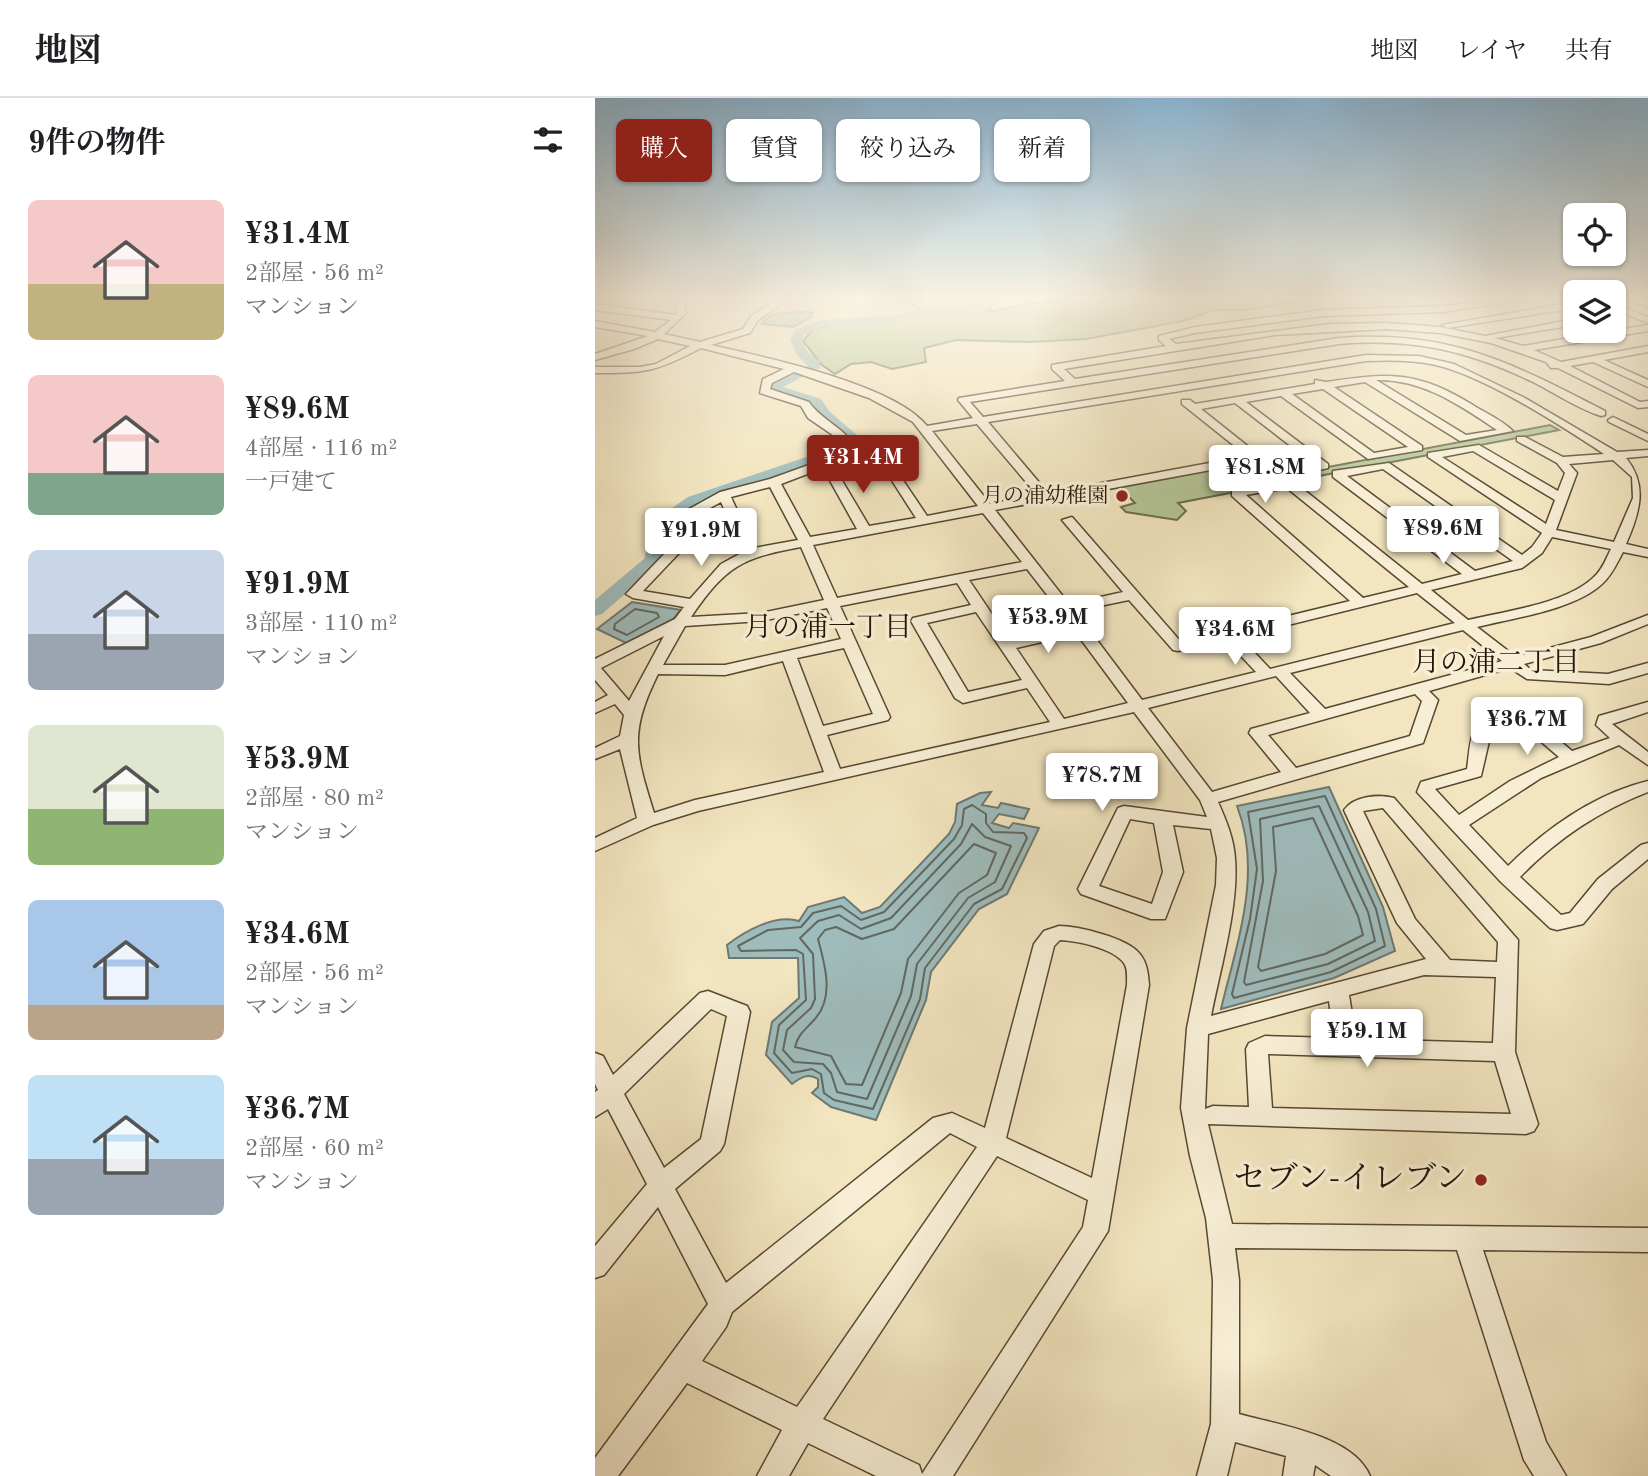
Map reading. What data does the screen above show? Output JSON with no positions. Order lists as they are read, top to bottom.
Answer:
{
  "districts": ["月の浦一丁目", "月の浦二丁目"],
  "places": ["月の浦幼稚園", "セブン-イレブン"],
  "page": {
    "header": "地図",
    "nav": ["地図", "レイヤ", "共有"],
    "heading": "9件の物件",
    "chip": [
      "購入",
      "賃貸",
      "絞り込み",
      "新着"
    ],
    "list": [
      {
        "name": "¥31.4M",
        "note": "2部屋 · 56 m² · マンション"
      },
      {
        "name": "¥89.6M",
        "note": "4部屋 · 116 m² · 一戸建て"
      },
      {
        "name": "¥91.9M",
        "note": "3部屋 · 110 m² · マンション"
      },
      {
        "name": "¥53.9M",
        "note": "2部屋 · 80 m² · マンション"
      },
      {
        "name": "¥34.6M",
        "note": "2部屋 · 56 m² · マンション"
      },
      {
        "name": "¥36.7M",
        "note": "2部屋 · 60 m² · マンション"
      }
    ],
    "price": [
      "¥31.4M",
      "¥81.8M",
      "¥89.6M",
      "¥91.9M",
      "¥53.9M",
      "¥34.6M",
      "¥36.7M",
      "¥78.7M",
      "¥59.1M"
    ]
  }
}
